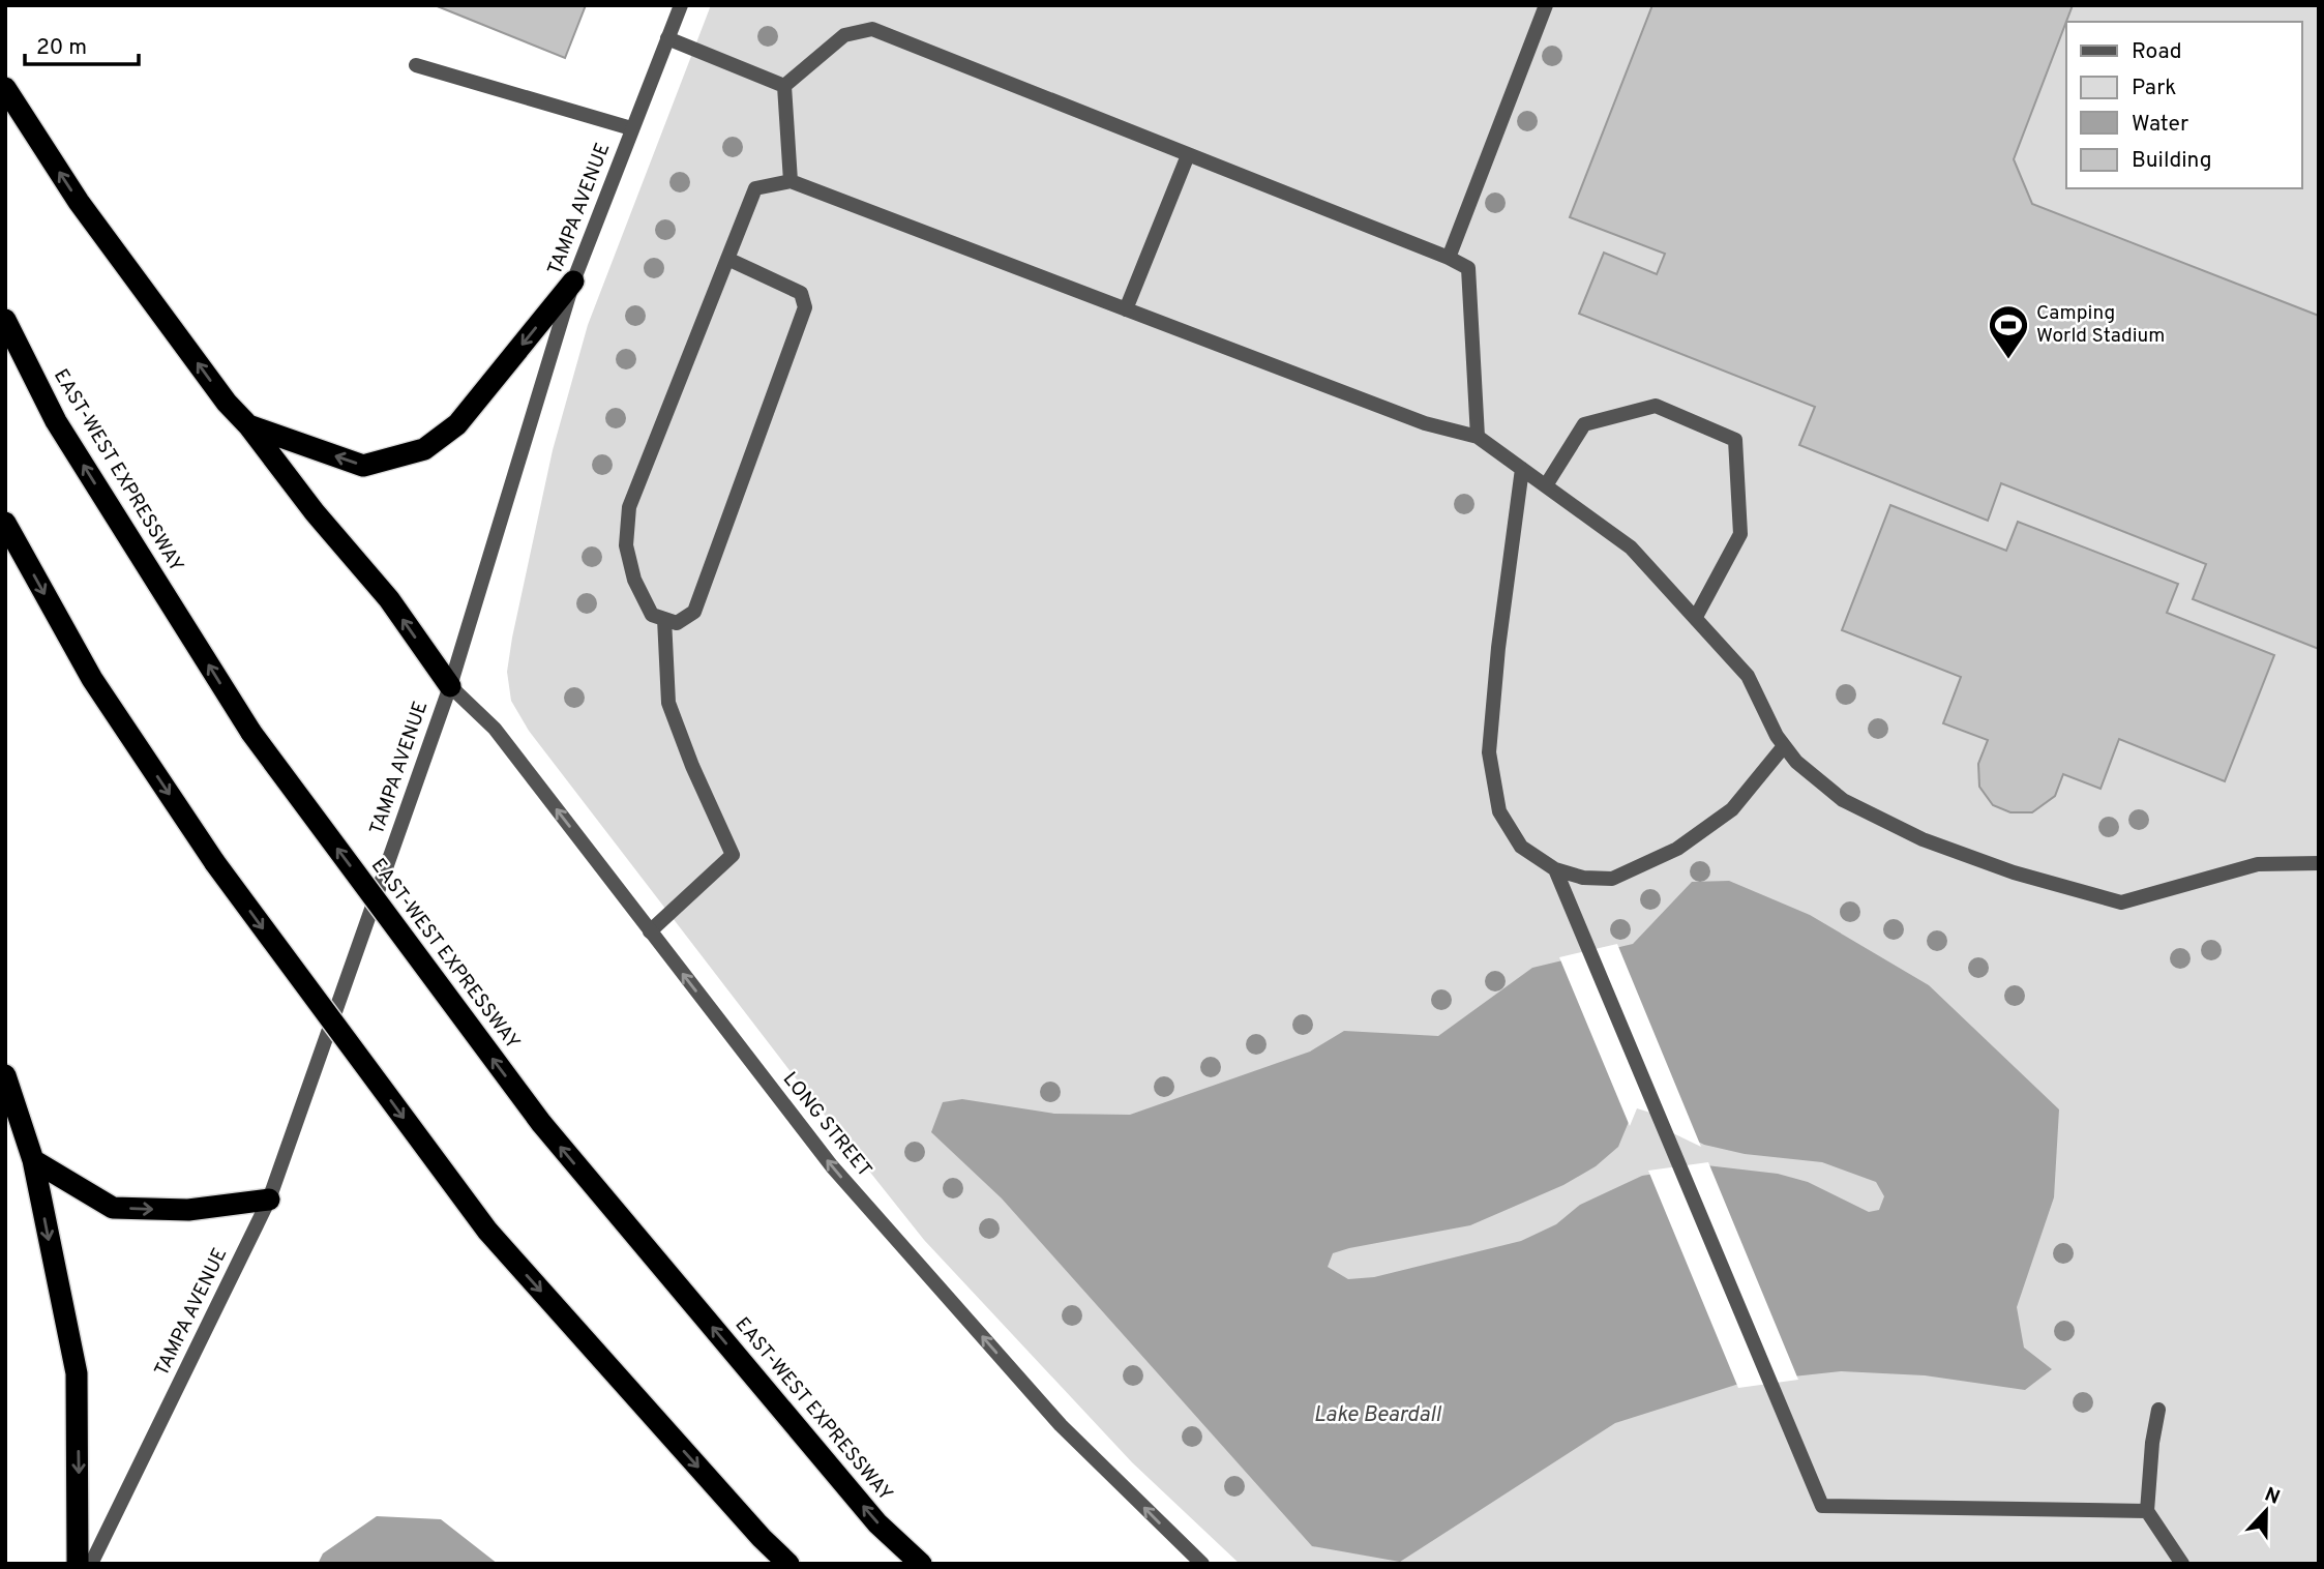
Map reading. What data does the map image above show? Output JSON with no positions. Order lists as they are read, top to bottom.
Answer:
{
  "streets": {
    "highway": ["EAST-WEST EXPRESSWAY"],
    "street": ["TAMPA AVENUE", "LONG STREET"]
  },
  "crossings": [
    ["TAMPA AVENUE", "LONG STREET"]
  ],
  "one_way": ["LONG STREET"],
  "water": ["Lake Beardall"],
  "places": {
    "sports": ["Camping World Stadium"]
  },
  "legend": [
    "Road",
    "Park",
    "Water",
    "Building"
  ],
  "scale_bar": "20 m",
  "north": "top"
}
